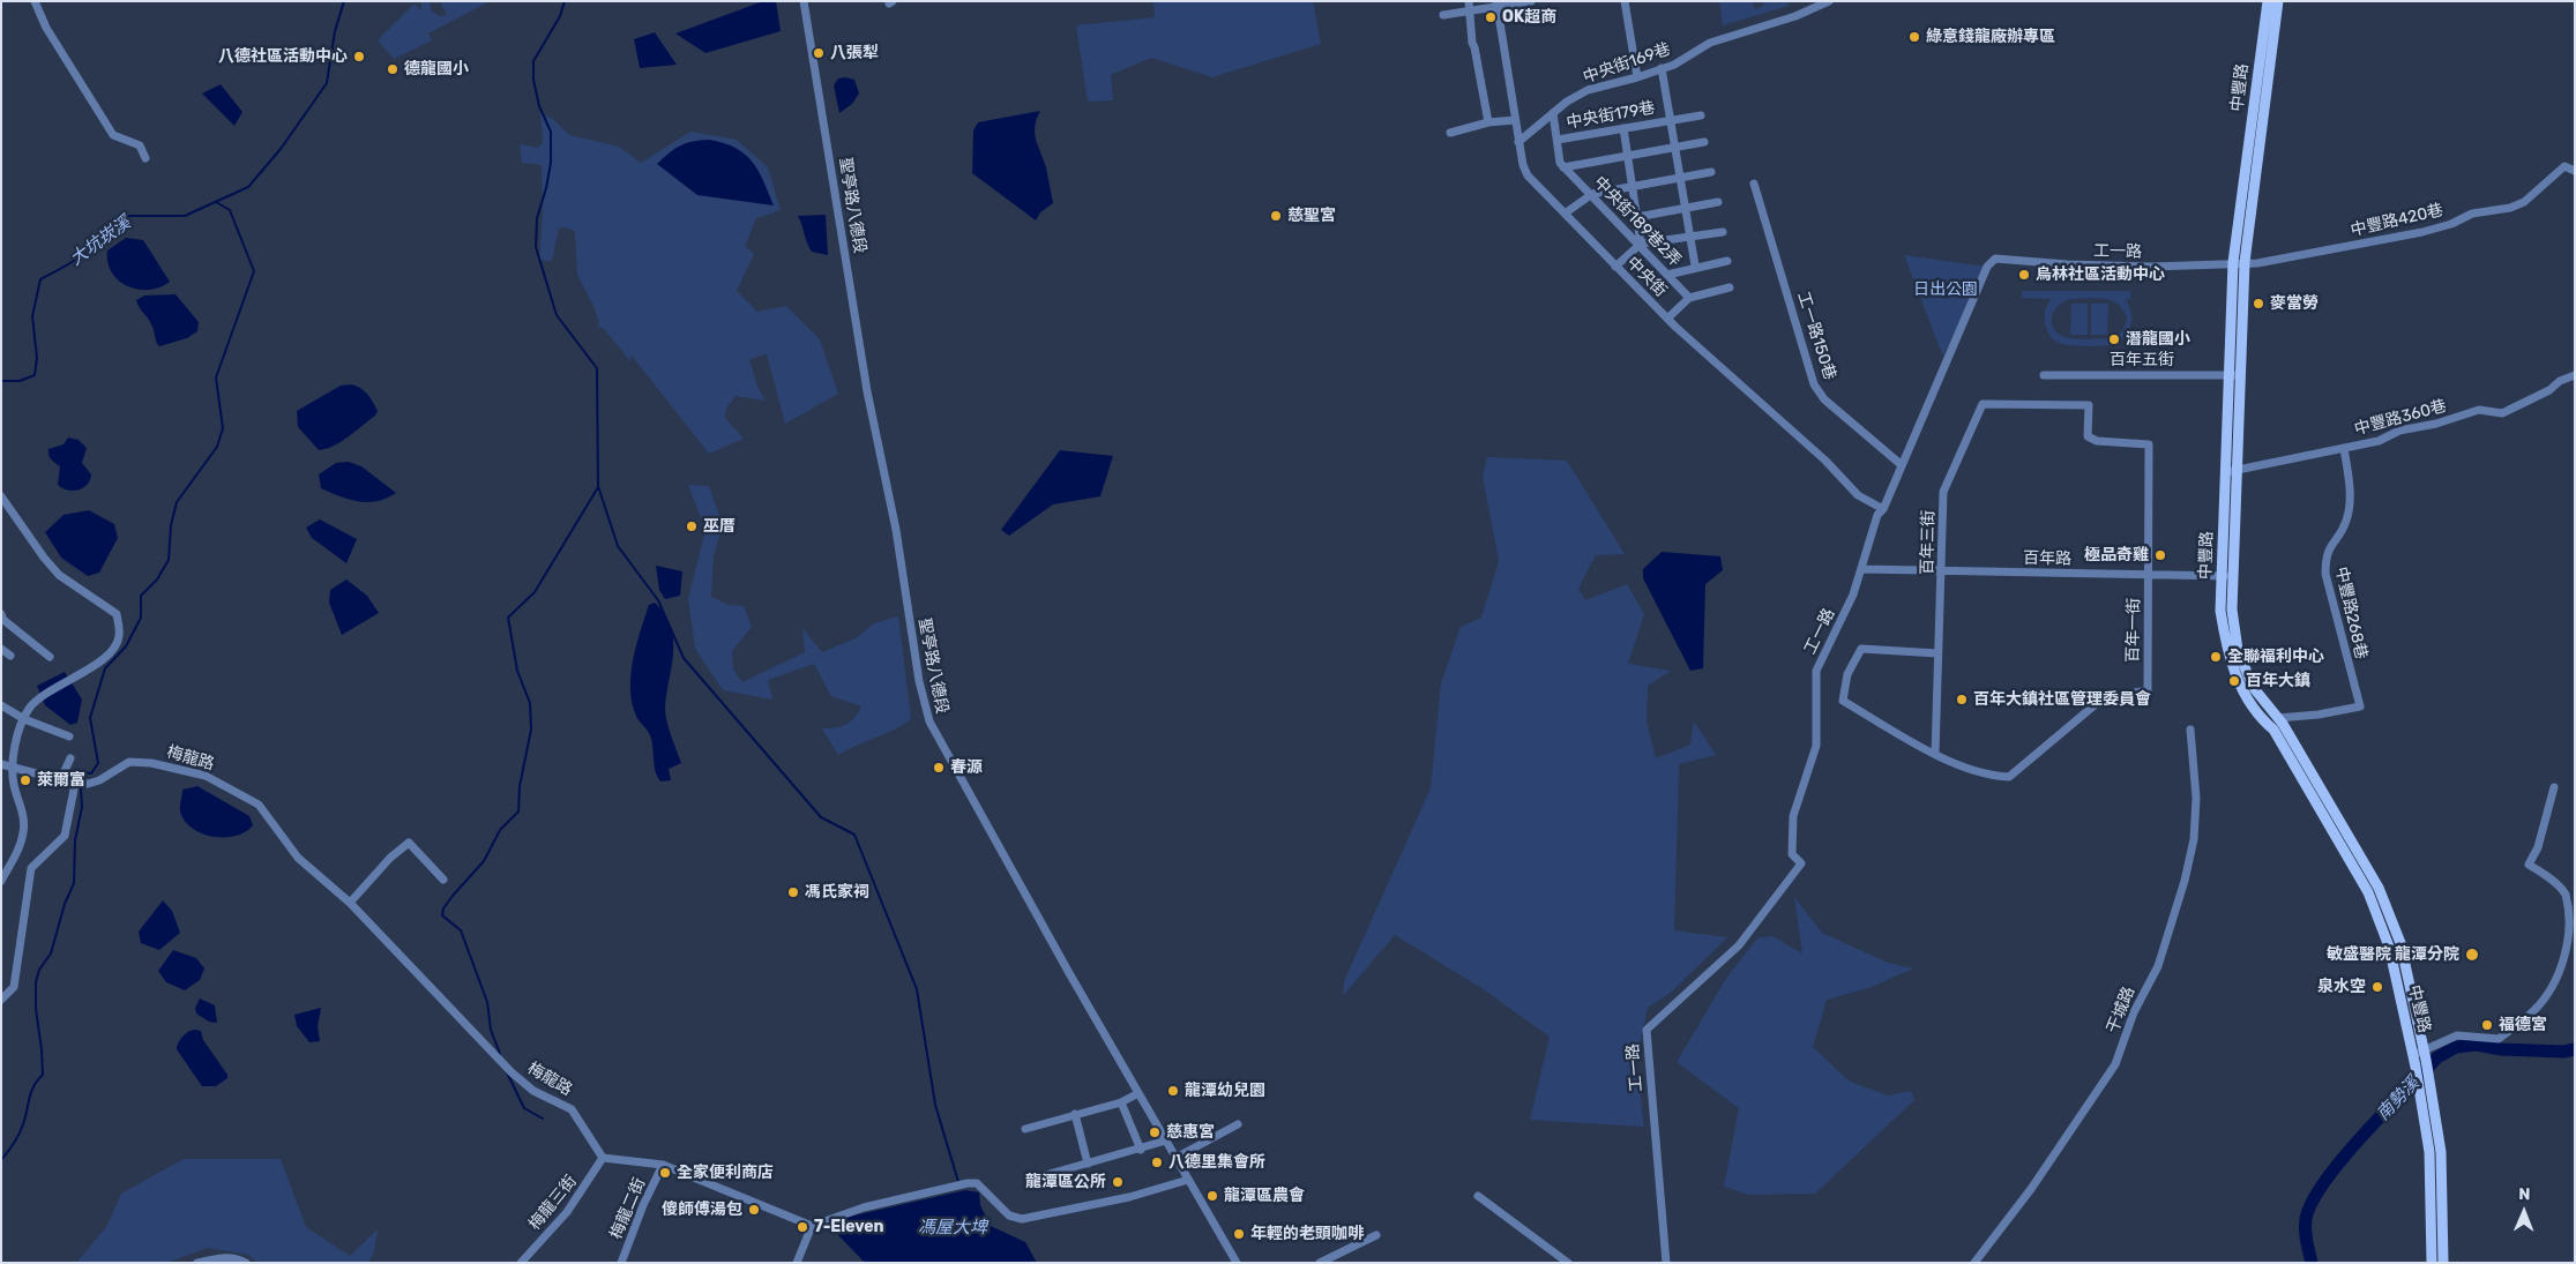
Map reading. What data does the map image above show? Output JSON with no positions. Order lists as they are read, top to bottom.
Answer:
{
  "streets": {
    "main road": ["中豐路"],
    "street": [
      "中央街169巷",
      "中央街179巷",
      "聖亭路八德段",
      "中豐路420巷",
      "中央街189巷2弄",
      "工一路",
      "中央街",
      "工一路150巷",
      "百年五街",
      "中豐路360巷",
      "百年三街",
      "百年路",
      "中豐路268巷",
      "百年一街",
      "梅龍路",
      "干城路",
      "梅龍三街",
      "梅龍二街"
    ]
  },
  "crossings": [
    ["中央街169巷", "中央街"],
    ["中豐路", "中豐路420巷"],
    ["中豐路", "工一路"],
    ["中豐路", "百年五街"],
    ["中豐路", "中豐路360巷"],
    ["中豐路", "百年路"],
    ["中豐路", "中豐路268巷"],
    ["中豐路420巷", "工一路"],
    ["工一路", "中央街"],
    ["工一路", "工一路150巷"],
    ["工一路", "百年路"],
    ["中豐路360巷", "中豐路268巷"],
    ["百年三街", "百年路"],
    ["百年三街", "百年一街"],
    ["百年路", "百年一街"],
    ["梅龍路", "梅龍三街"]
  ],
  "water": ["大坑崁溪", "南勢溪", "馮屋大埤"],
  "parks": ["日出公園"],
  "places": [
    "OK超商",
    "綠意錢龍廠辦專區",
    "八張犁",
    "八德社區活動中心",
    "德龍國小",
    "慈聖宮",
    "烏林社區活動中心",
    "麥當勞",
    "潛龍國小",
    "巫厝",
    "極品奇雞",
    "全聯福利中心",
    "百年大鎮",
    "百年大鎮社區管理委員會",
    "春源",
    "萊爾富",
    "馮氏家祠",
    "敏盛醫院 龍潭分院",
    "泉水空",
    "福德宮",
    "龍潭幼兒園",
    "慈惠宮",
    "八德里集會所",
    "全家便利商店",
    "龍潭區公所",
    "龍潭區農會",
    "傻師傅湯包",
    "7-Eleven",
    "年輕的老頭咖啡"
  ],
  "north": "top"
}
